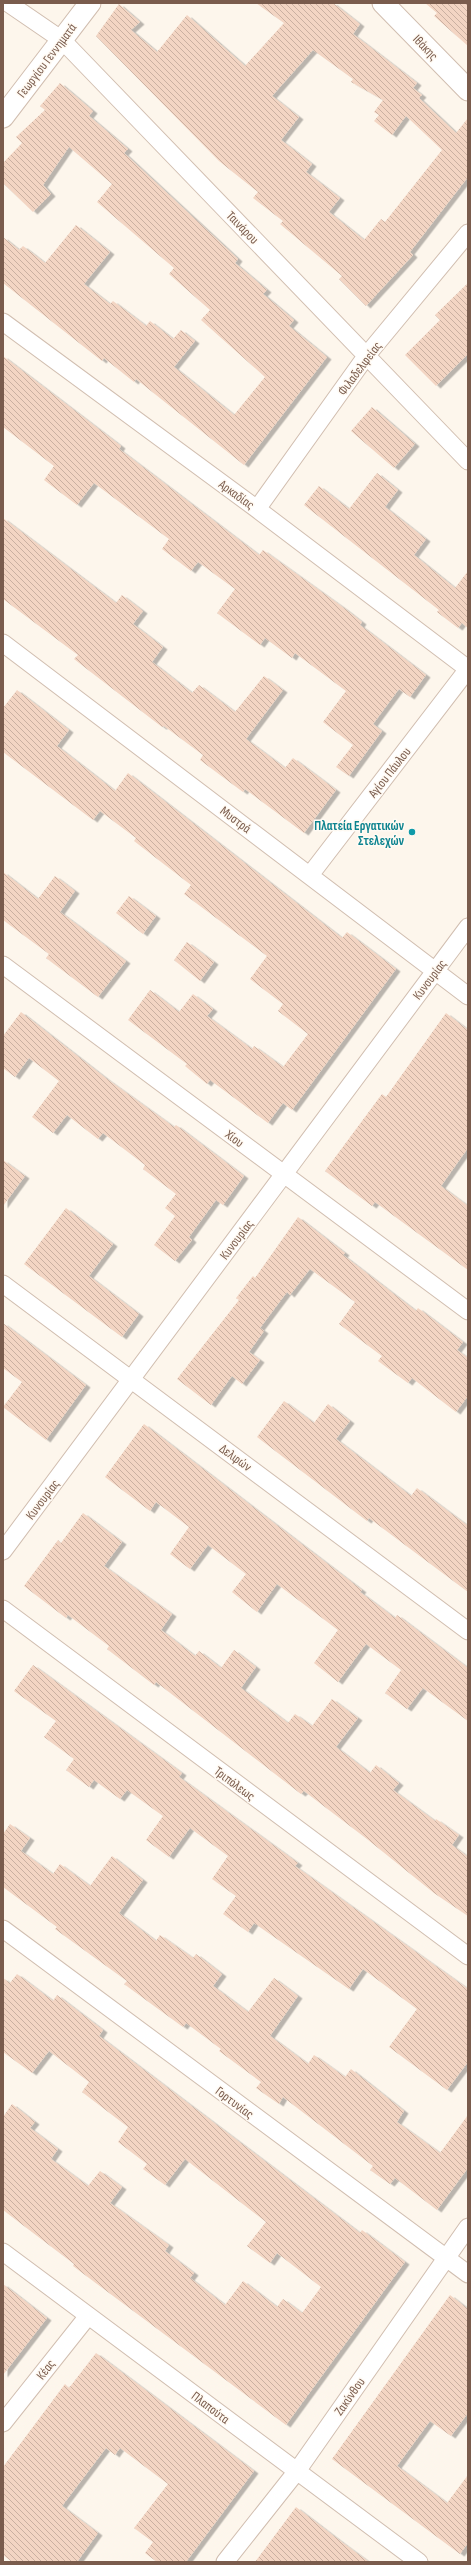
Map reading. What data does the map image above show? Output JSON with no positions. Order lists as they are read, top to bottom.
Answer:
{
  "streets": {
    "street": [
      "Ιθάκης",
      "Γεωργίου Γεννηματά",
      "Ταινάρου",
      "Φιλαδελφείας",
      "Αρκαδίας",
      "Αγίου Πάυλου",
      "Μυστρά",
      "Κυνουρίας",
      "Χίου",
      "Δελφών",
      "Τριπόλεως",
      "Γορτυνίας",
      "Κέας",
      "Ζακύνθου",
      "Πλαπούτα"
    ]
  },
  "crossings": [
    ["Γεωργίου Γεννηματά", "Ταινάρου"],
    ["Ταινάρου", "Φιλαδελφείας"],
    ["Φιλαδελφείας", "Αρκαδίας"],
    ["Αρκαδίας", "Αγίου Πάυλου"],
    ["Αγίου Πάυλου", "Μυστρά"],
    ["Μυστρά", "Κυνουρίας"],
    ["Κυνουρίας", "Χίου"],
    ["Κυνουρίας", "Δελφών"],
    ["Γορτυνίας", "Ζακύνθου"],
    ["Κέας", "Πλαπούτα"],
    ["Ζακύνθου", "Πλαπούτα"]
  ],
  "places": ["Πλατεία Εργατικών Στελεχών"]
}
